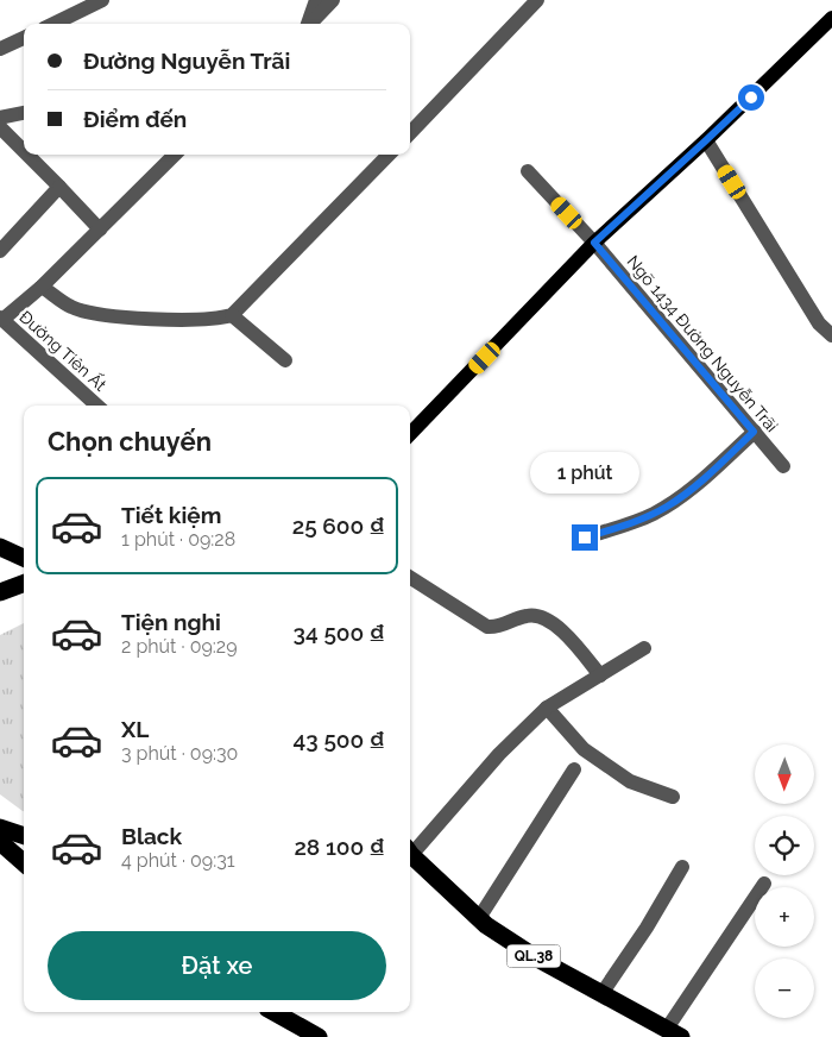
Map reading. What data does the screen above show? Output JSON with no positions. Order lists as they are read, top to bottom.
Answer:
{
  "streets": {
    "highway": ["QL.38"],
    "street": ["Ngõ 1434 Đường Nguyễn Trãi", "Đường Tiên Ất"]
  },
  "north": "bottom",
  "page": {
    "banner": ["Đường Nguyễn Trãi", "Điểm đến"],
    "heading": "Chọn chuyến",
    "bubble": "1 phút",
    "list": [
      {
        "name": "Tiết kiệm",
        "note": "1 phút · 09:28",
        "value": "25 600 ₫"
      },
      {
        "name": "Tiện nghi",
        "note": "2 phút · 09:29",
        "value": "34 500 ₫"
      },
      {
        "name": "XL",
        "note": "3 phút · 09:30",
        "value": "43 500 ₫"
      },
      {
        "name": "Black",
        "note": "4 phút · 09:31",
        "value": "28 100 ₫"
      }
    ],
    "map_buttons": ["+", "−"],
    "buttons": "Đặt xe"
  }
}
